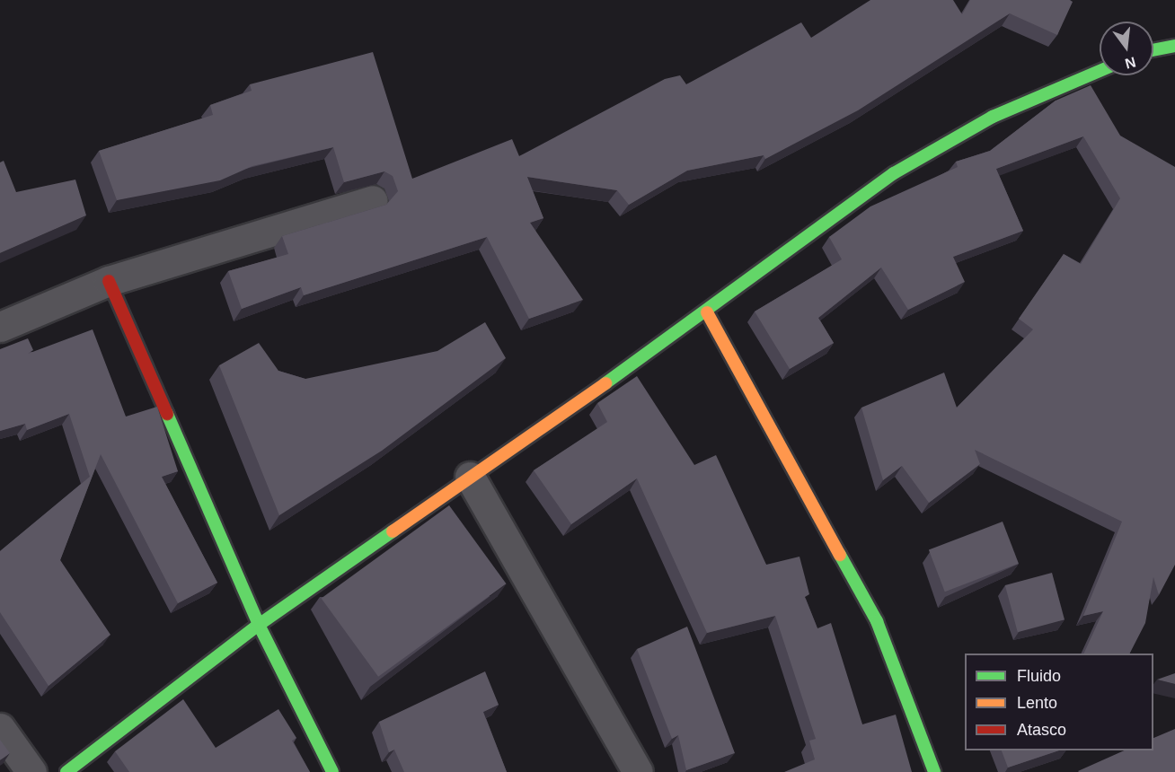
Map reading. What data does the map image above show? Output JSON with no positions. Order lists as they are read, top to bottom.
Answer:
{
  "legend": ["Fluido", "Lento", "Atasco"],
  "north": "bottom"
}
